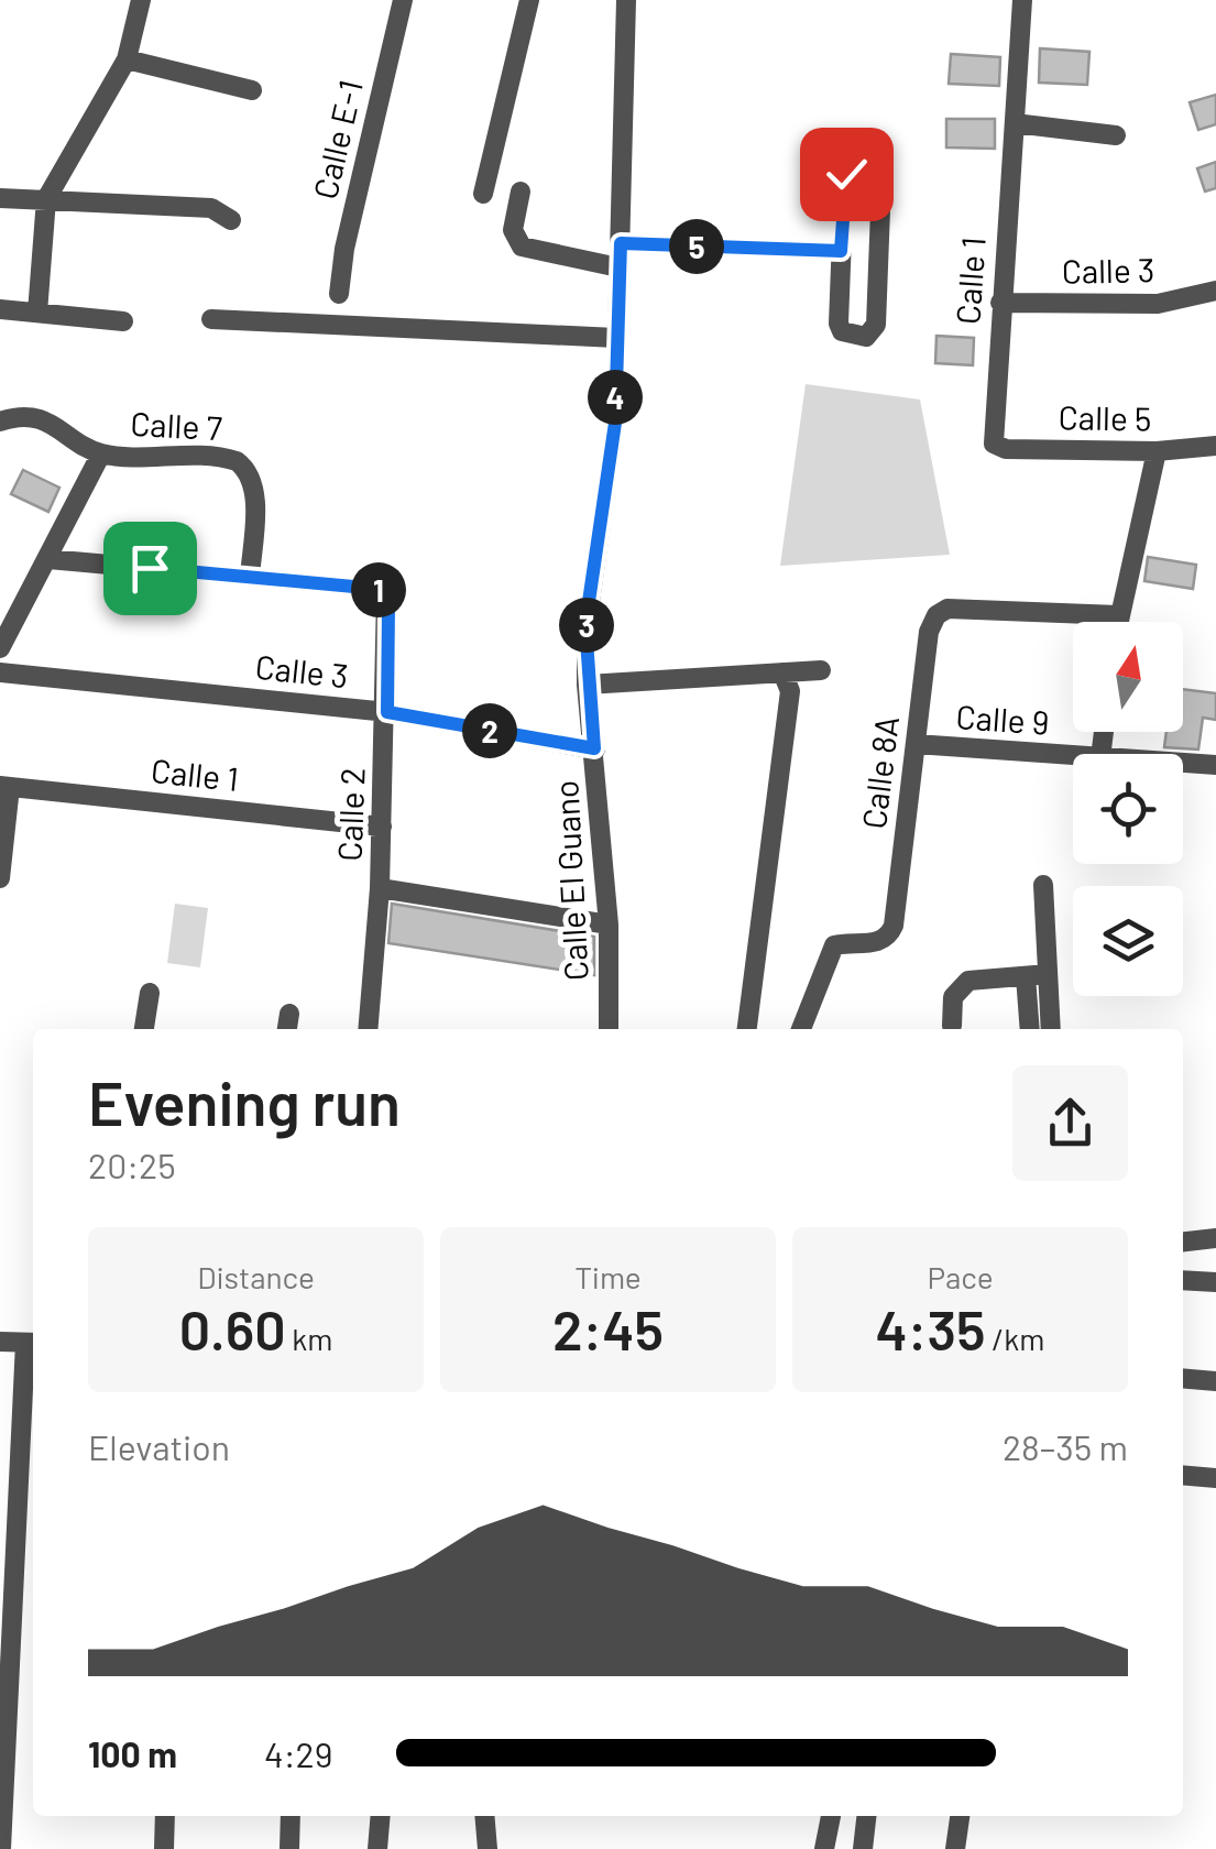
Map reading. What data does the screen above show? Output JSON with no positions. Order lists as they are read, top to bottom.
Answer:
{
  "streets": {
    "street": [
      "Calle E-1",
      "Calle 3",
      "Calle 1",
      "Calle 5",
      "Calle 7",
      "Calle 9",
      "Calle 8A",
      "Calle 2",
      "Calle El Guano"
    ]
  },
  "crossings": [
    ["Calle 3", "Calle 1"],
    ["Calle 3", "Calle 2"],
    ["Calle 3", "Calle El Guano"],
    ["Calle 1", "Calle 5"],
    ["Calle 1", "Calle 2"],
    ["Calle 7", "Calle 2"],
    ["Calle 9", "Calle 8A"]
  ],
  "north": "top",
  "page": {
    "pins": [
      "5",
      "4",
      "1",
      "3",
      "2"
    ],
    "heading": ["Evening run", "20:25"],
    "stats": [
      ["Distance", "0.60 km"],
      ["Time", "2:45"],
      ["Pace", "4:35 /km"]
    ],
    "chart": ["Elevation", "28–35 m"],
    "list": [
      {
        "name": "100 m",
        "note": "4:29"
      }
    ]
  }
}
